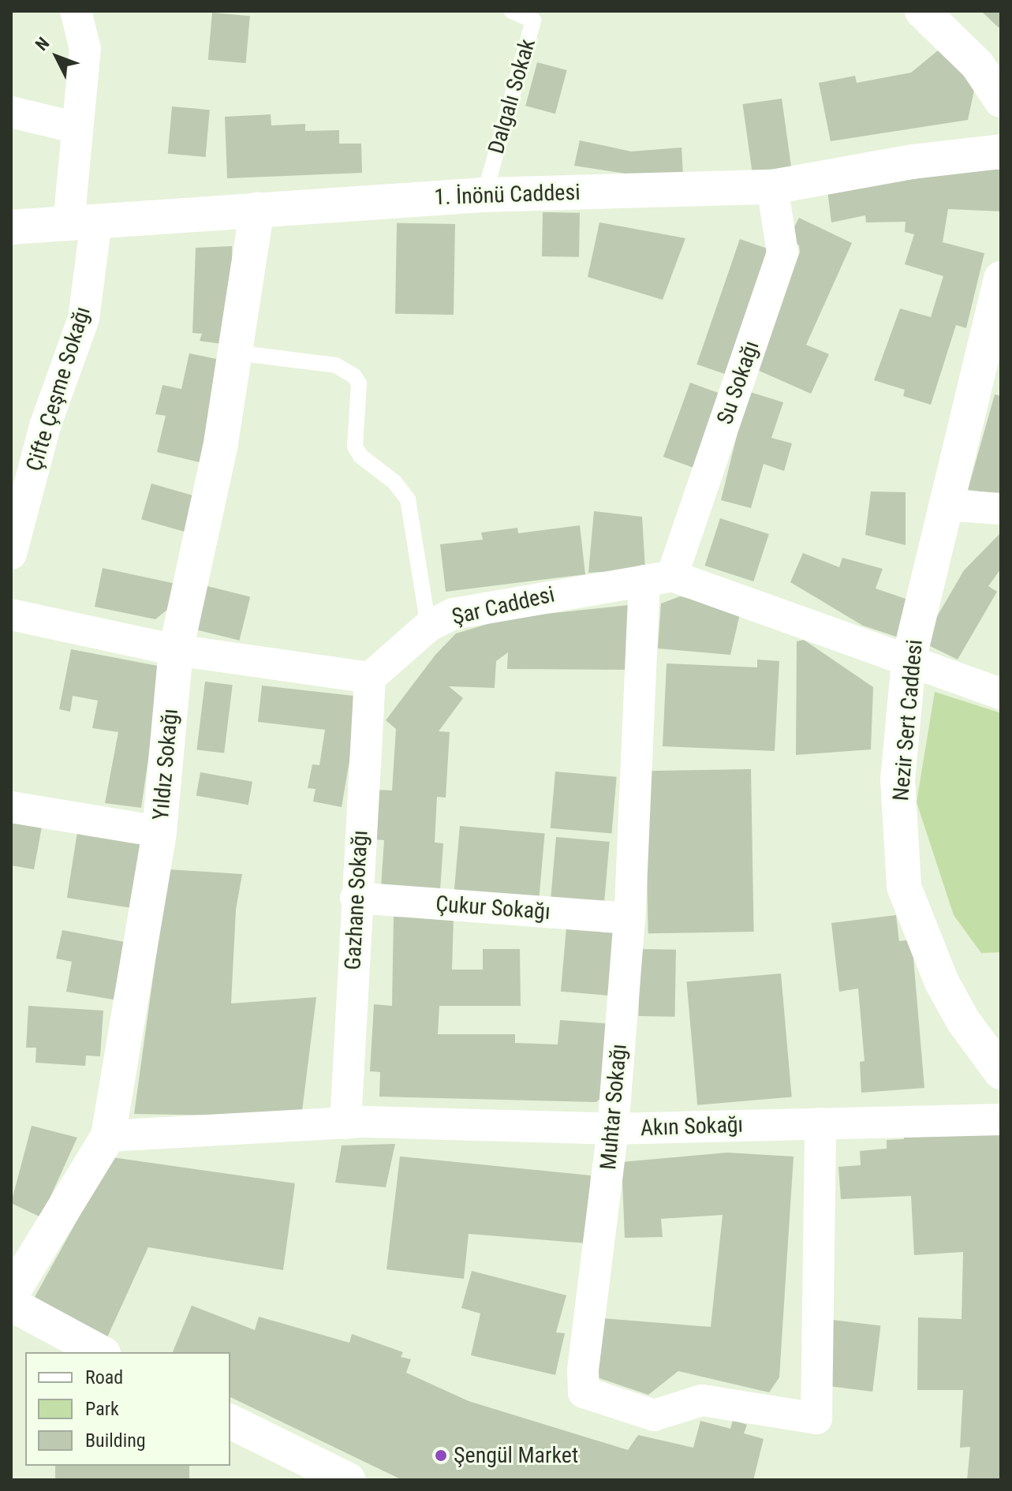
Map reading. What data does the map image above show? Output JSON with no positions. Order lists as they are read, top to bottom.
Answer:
{
  "streets": {
    "street": [
      "1. İnönü Caddesi",
      "Su Sokağı",
      "Çifte Çeşme Sokağı",
      "Şar Caddesi",
      "Nezir Sert Caddesi",
      "Yıldız Sokağı",
      "Gazhane Sokağı",
      "Çukur Sokağı",
      "Muhtar Sokağı",
      "Akın Sokağı"
    ],
    "lane": ["Dalgalı Sokak"]
  },
  "crossings": [
    ["Dalgalı Sokak", "1. İnönü Caddesi"],
    ["1. İnönü Caddesi", "Su Sokağı"],
    ["1. İnönü Caddesi", "Çifte Çeşme Sokağı"],
    ["1. İnönü Caddesi", "Yıldız Sokağı"],
    ["Su Sokağı", "Şar Caddesi"],
    ["Su Sokağı", "Muhtar Sokağı"],
    ["Şar Caddesi", "Nezir Sert Caddesi"],
    ["Şar Caddesi", "Gazhane Sokağı"],
    ["Şar Caddesi", "Muhtar Sokağı"],
    ["Yıldız Sokağı", "Akın Sokağı"],
    ["Gazhane Sokağı", "Çukur Sokağı"],
    ["Gazhane Sokağı", "Akın Sokağı"],
    ["Çukur Sokağı", "Muhtar Sokağı"],
    ["Muhtar Sokağı", "Akın Sokağı"]
  ],
  "places": ["Şengül Market"],
  "legend": ["Road", "Park", "Building"],
  "north": "top left"
}
